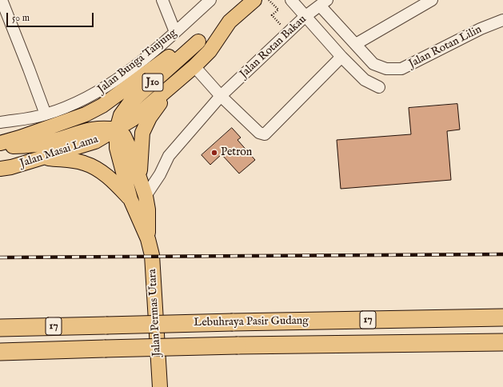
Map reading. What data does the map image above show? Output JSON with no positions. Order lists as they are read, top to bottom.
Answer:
{
  "streets": {
    "highway": ["17", "Lebuhraya Pasir Gudang"],
    "main road": ["J10", "Jalan Masai Lama", "Jalan Permas Utara"],
    "street": ["Jalan Rotan Bakau", "Jalan Rotan Lilin", "Jalan Bunga Tanjung"]
  },
  "crossings": [
    ["Jalan Rotan Bakau", "Jalan Permas Utara"],
    ["J10", "Jalan Masai Lama"],
    ["J10", "Jalan Permas Utara"],
    ["Jalan Masai Lama", "Jalan Permas Utara"]
  ],
  "places": ["Petron"],
  "scale_bar": "50 m"
}
